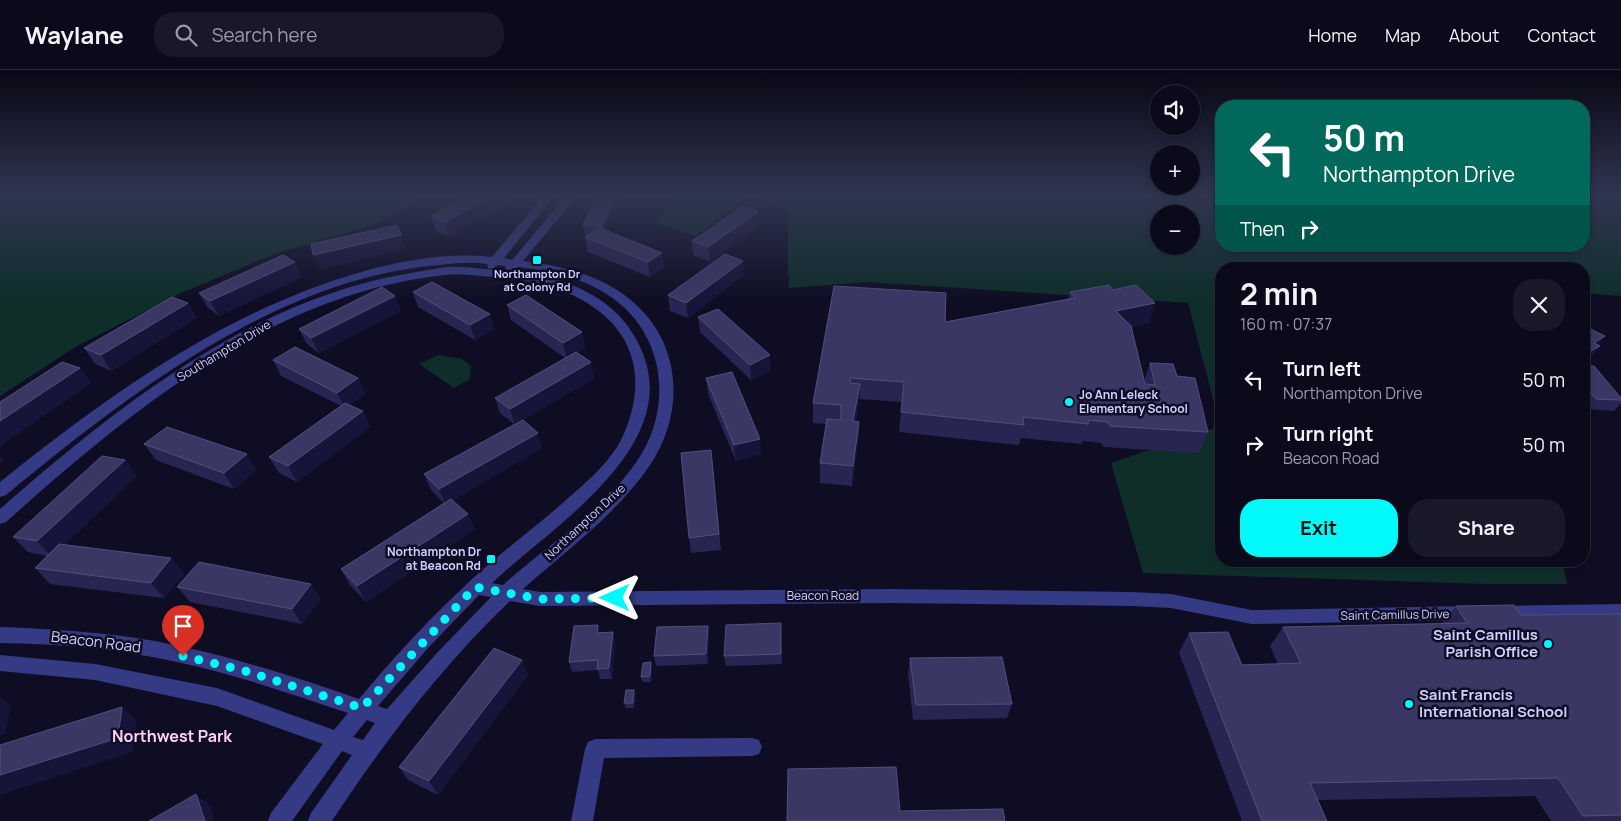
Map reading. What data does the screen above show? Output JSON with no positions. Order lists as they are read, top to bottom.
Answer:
{
  "streets": {
    "street": [
      "Southampton Drive",
      "Northampton Drive",
      "Beacon Road",
      "Saint Camillus Drive"
    ]
  },
  "crossings": [
    ["Southampton Drive", "Northampton Drive"],
    ["Northampton Drive", "Beacon Road"],
    ["Beacon Road", "Saint Camillus Drive"]
  ],
  "districts": ["Northwest Park"],
  "places": {
    "transit": ["Northampton Dr at Colony Rd", "Northampton Dr at Beacon Rd"],
    "other": ["Jo Ann Leleck Elementary School", "Saint Camillus Parish Office", "Saint Francis International School"]
  },
  "page": {
    "header": "Waylane",
    "search": "Search here",
    "nav": [
      "Home",
      "Map",
      "About",
      "Contact"
    ],
    "map_buttons": ["+", "−"],
    "turn": ["50 m", "Northampton Drive"],
    "then": "Then",
    "heading": ["2 min", "160 m · 07:37"],
    "list": [
      {
        "name": "Turn left",
        "note": "Northampton Drive",
        "value": "50 m"
      },
      {
        "name": "Turn right",
        "note": "Beacon Road",
        "value": "50 m"
      }
    ],
    "buttons": ["Exit", "Share"]
  }
}
